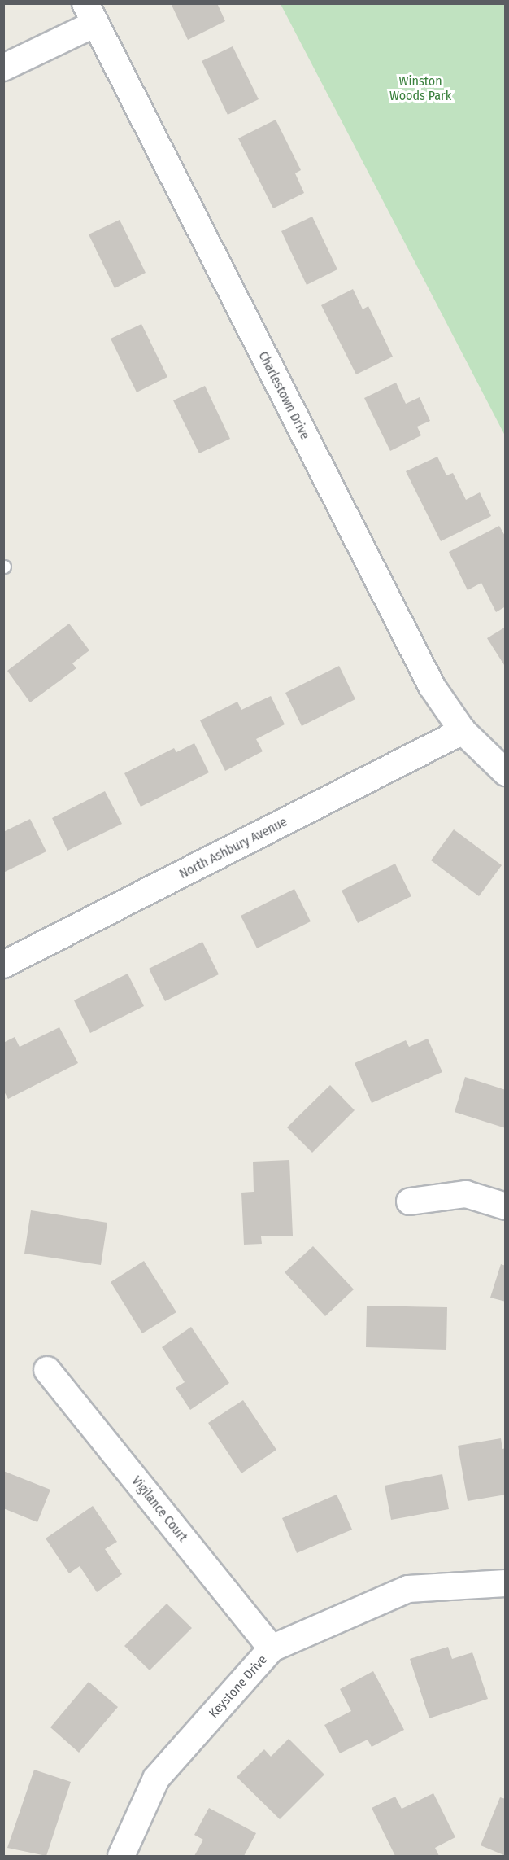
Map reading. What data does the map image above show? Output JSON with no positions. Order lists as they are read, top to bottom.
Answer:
{
  "streets": {
    "street": [
      "Charlestown Drive",
      "North Ashbury Avenue",
      "Vigilance Court",
      "Keystone Drive"
    ]
  },
  "crossings": [
    ["Charlestown Drive", "North Ashbury Avenue"],
    ["Vigilance Court", "Keystone Drive"]
  ],
  "parks": ["Winston Woods Park"]
}
